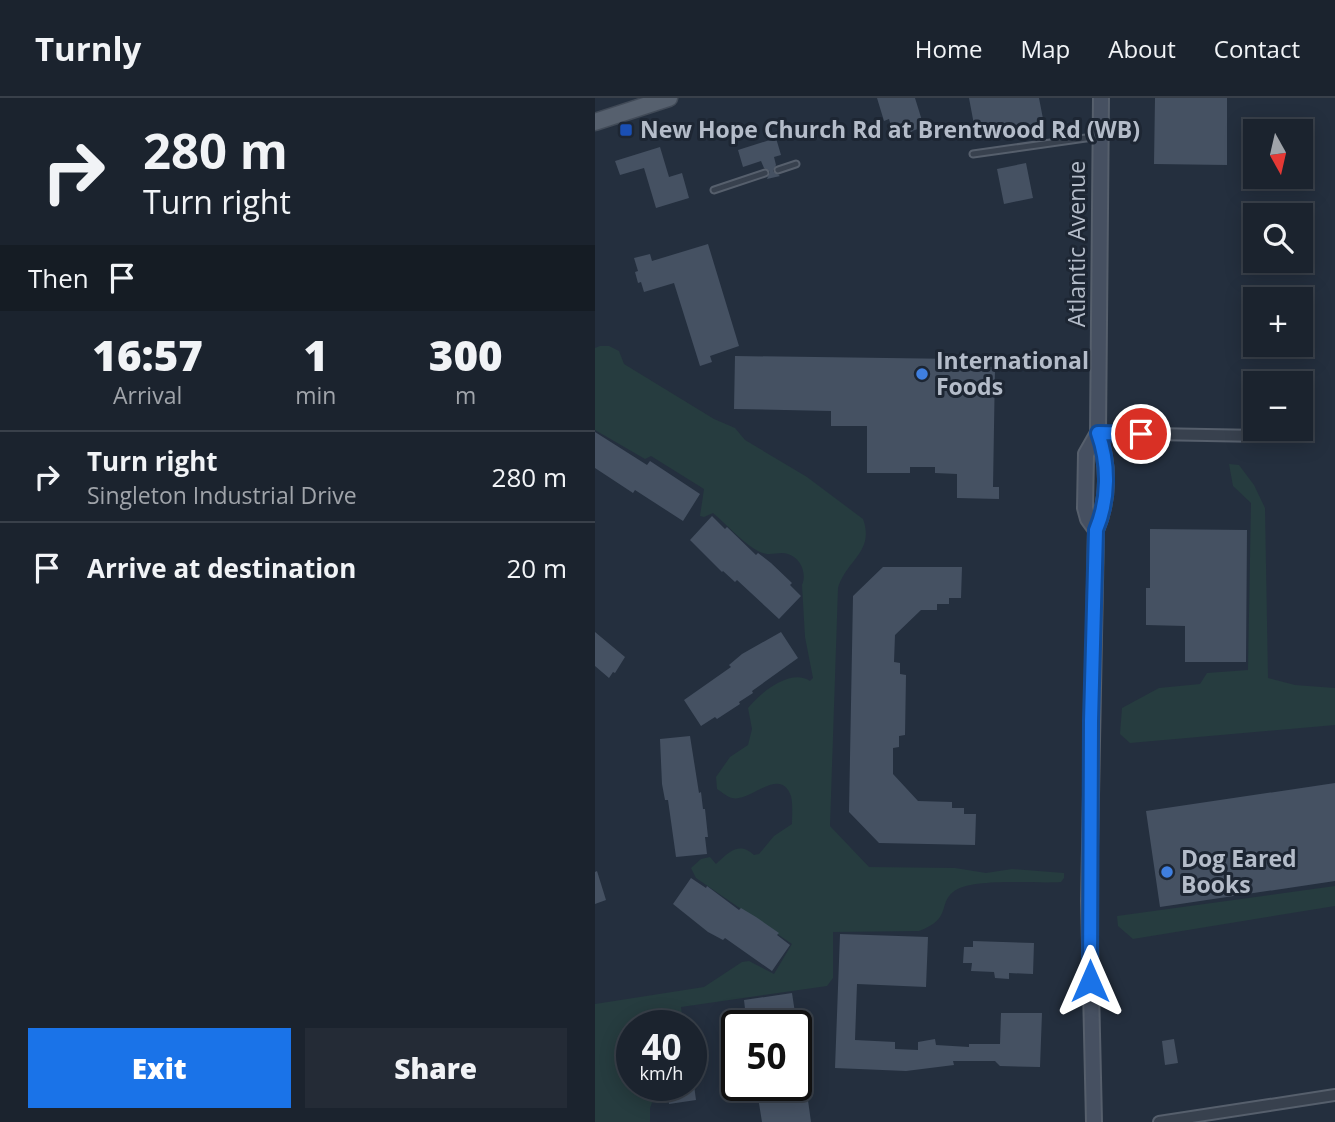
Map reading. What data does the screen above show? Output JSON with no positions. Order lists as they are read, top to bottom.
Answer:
{
  "streets": {
    "main road": ["Atlantic Avenue"]
  },
  "places": {
    "transit": ["New Hope Church Rd at Brentwood Rd (WB)"],
    "other": ["International Foods", "Dog Eared Books"]
  },
  "north": "bottom",
  "page": {
    "header": "Turnly",
    "nav": [
      "Home",
      "Map",
      "About",
      "Contact"
    ],
    "turn": ["280 m", "Turn right"],
    "map_buttons": ["+", "−"],
    "then": "Then",
    "eta": [
      "16:57",
      "Arrival",
      "1",
      "min",
      "300",
      "m"
    ],
    "list": [
      {
        "name": "Turn right",
        "note": "Singleton Industrial Drive",
        "value": "280 m"
      },
      {
        "name": "Arrive at destination",
        "value": "20 m"
      }
    ],
    "speed": "40 km/h",
    "limit": "50",
    "buttons": ["Exit", "Share"]
  }
}
